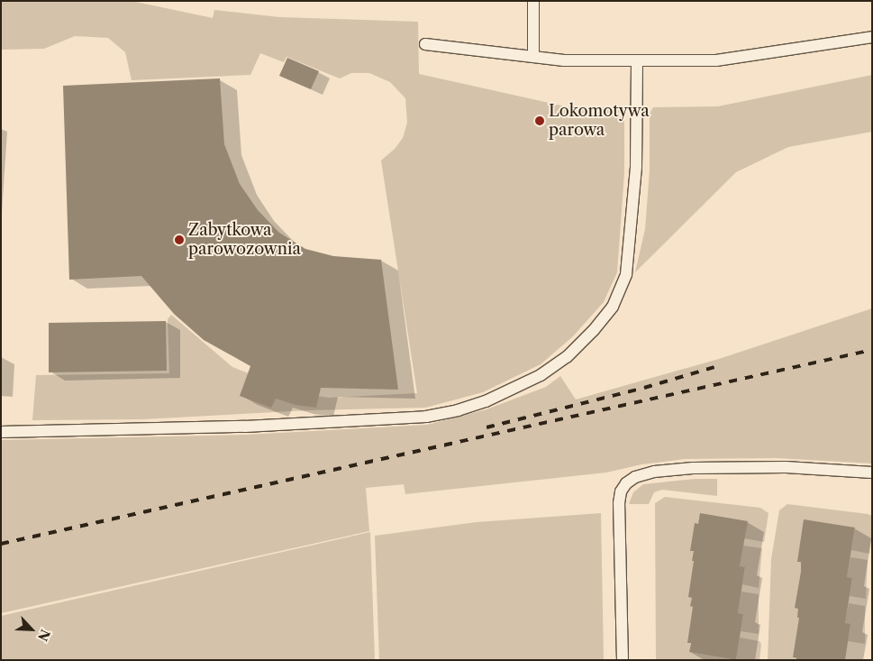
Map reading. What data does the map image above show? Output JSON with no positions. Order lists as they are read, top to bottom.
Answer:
{
  "places": ["Lokomotywa parowa", "Zabytkowa parowozownia"],
  "north": "bottom right"
}
